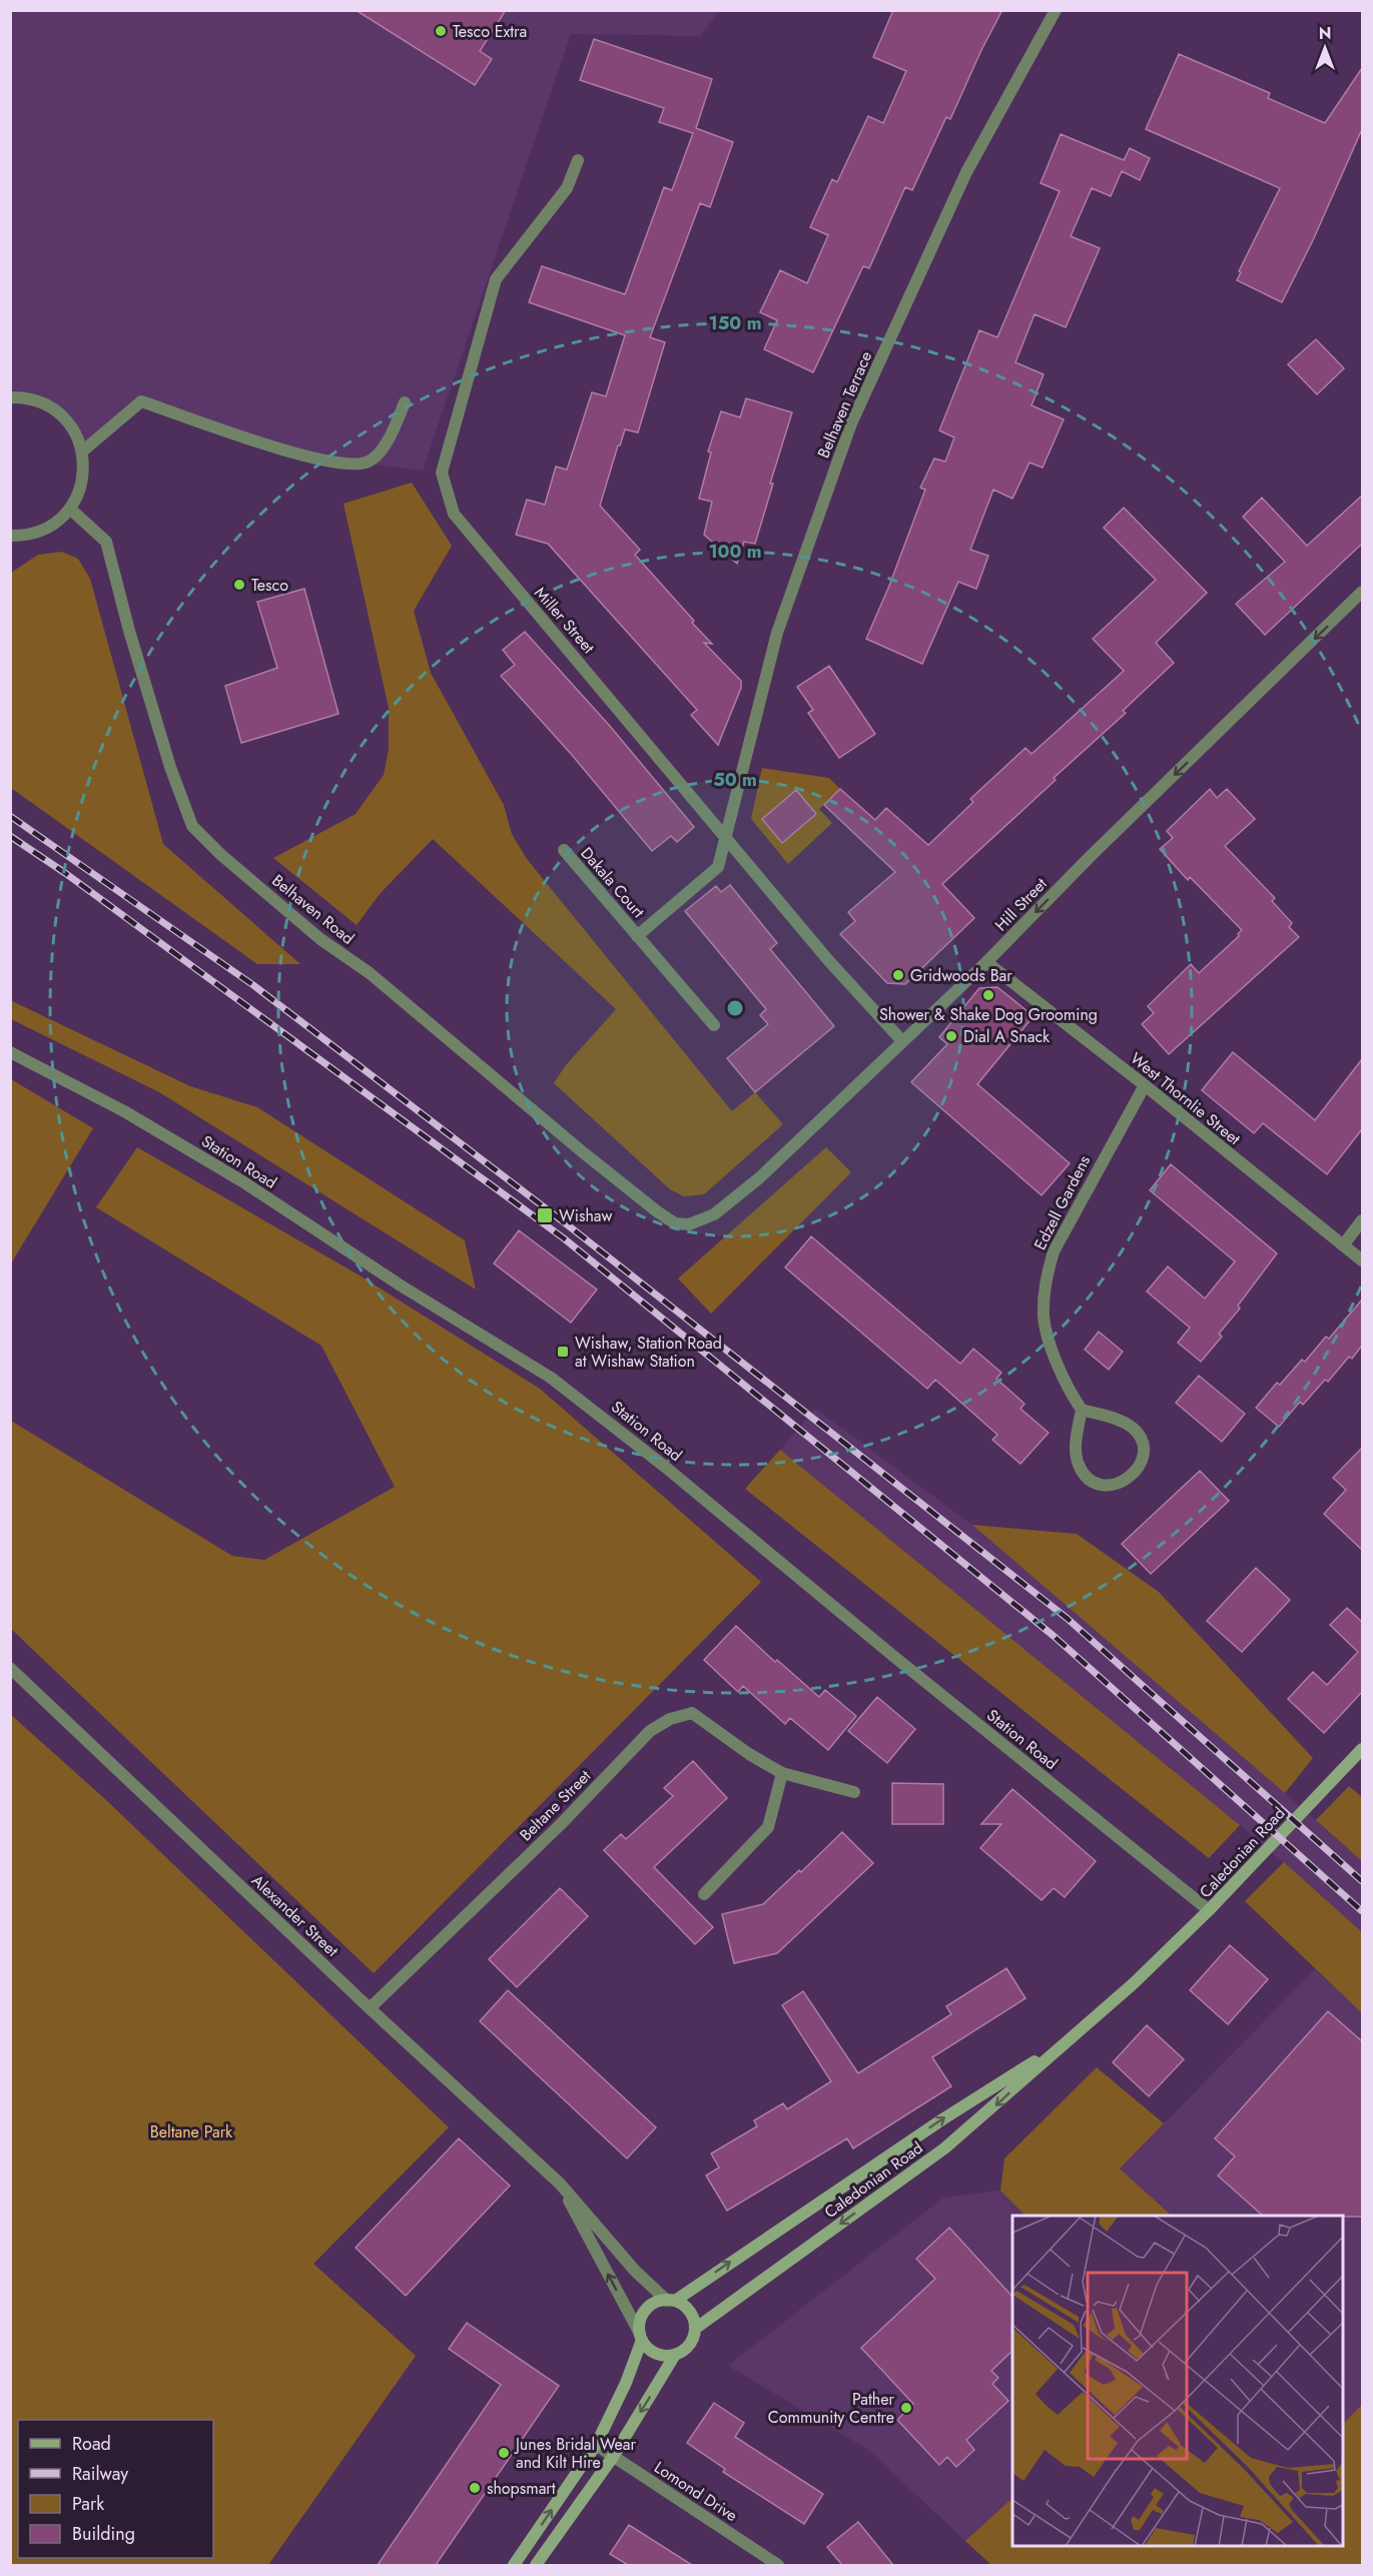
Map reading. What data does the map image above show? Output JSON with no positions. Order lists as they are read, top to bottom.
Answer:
{
  "streets": {
    "main road": ["Caledonian Road"],
    "street": [
      "Belhaven Terrace",
      "Miller Street",
      "Dakala Court",
      "Hill Street",
      "Belhaven Road",
      "West Thornlie Street",
      "Station Road",
      "Edzell Gardens",
      "Beltane Street",
      "Alexander Street",
      "Lomond Drive"
    ]
  },
  "crossings": [
    ["Belhaven Terrace", "Miller Street"],
    ["Belhaven Terrace", "Dakala Court"],
    ["Miller Street", "Dakala Court"],
    ["Miller Street", "Hill Street"],
    ["Hill Street", "Belhaven Road"],
    ["Hill Street", "West Thornlie Street"],
    ["West Thornlie Street", "Edzell Gardens"],
    ["Station Road", "Caledonian Road"],
    ["Beltane Street", "Alexander Street"],
    ["Caledonian Road", "Alexander Street"],
    ["Caledonian Road", "Lomond Drive"]
  ],
  "one_way": ["Hill Street"],
  "parks": ["Beltane Park"],
  "places": {
    "other": [
      "Tesco Extra",
      "Tesco",
      "Gridwoods Bar",
      "Shower & Shake Dog Grooming",
      "Dial A Snack",
      "Pather Community Centre",
      "Junes Bridal Wear and Kilt Hire",
      "shopsmart"
    ],
    "transit": ["Wishaw", "Wishaw, Station Road at Wishaw Station"]
  },
  "legend": [
    "Road",
    "Railway",
    "Park",
    "Building"
  ],
  "north": "top",
  "rings": ["150 m", "100 m", "50 m"]
}
